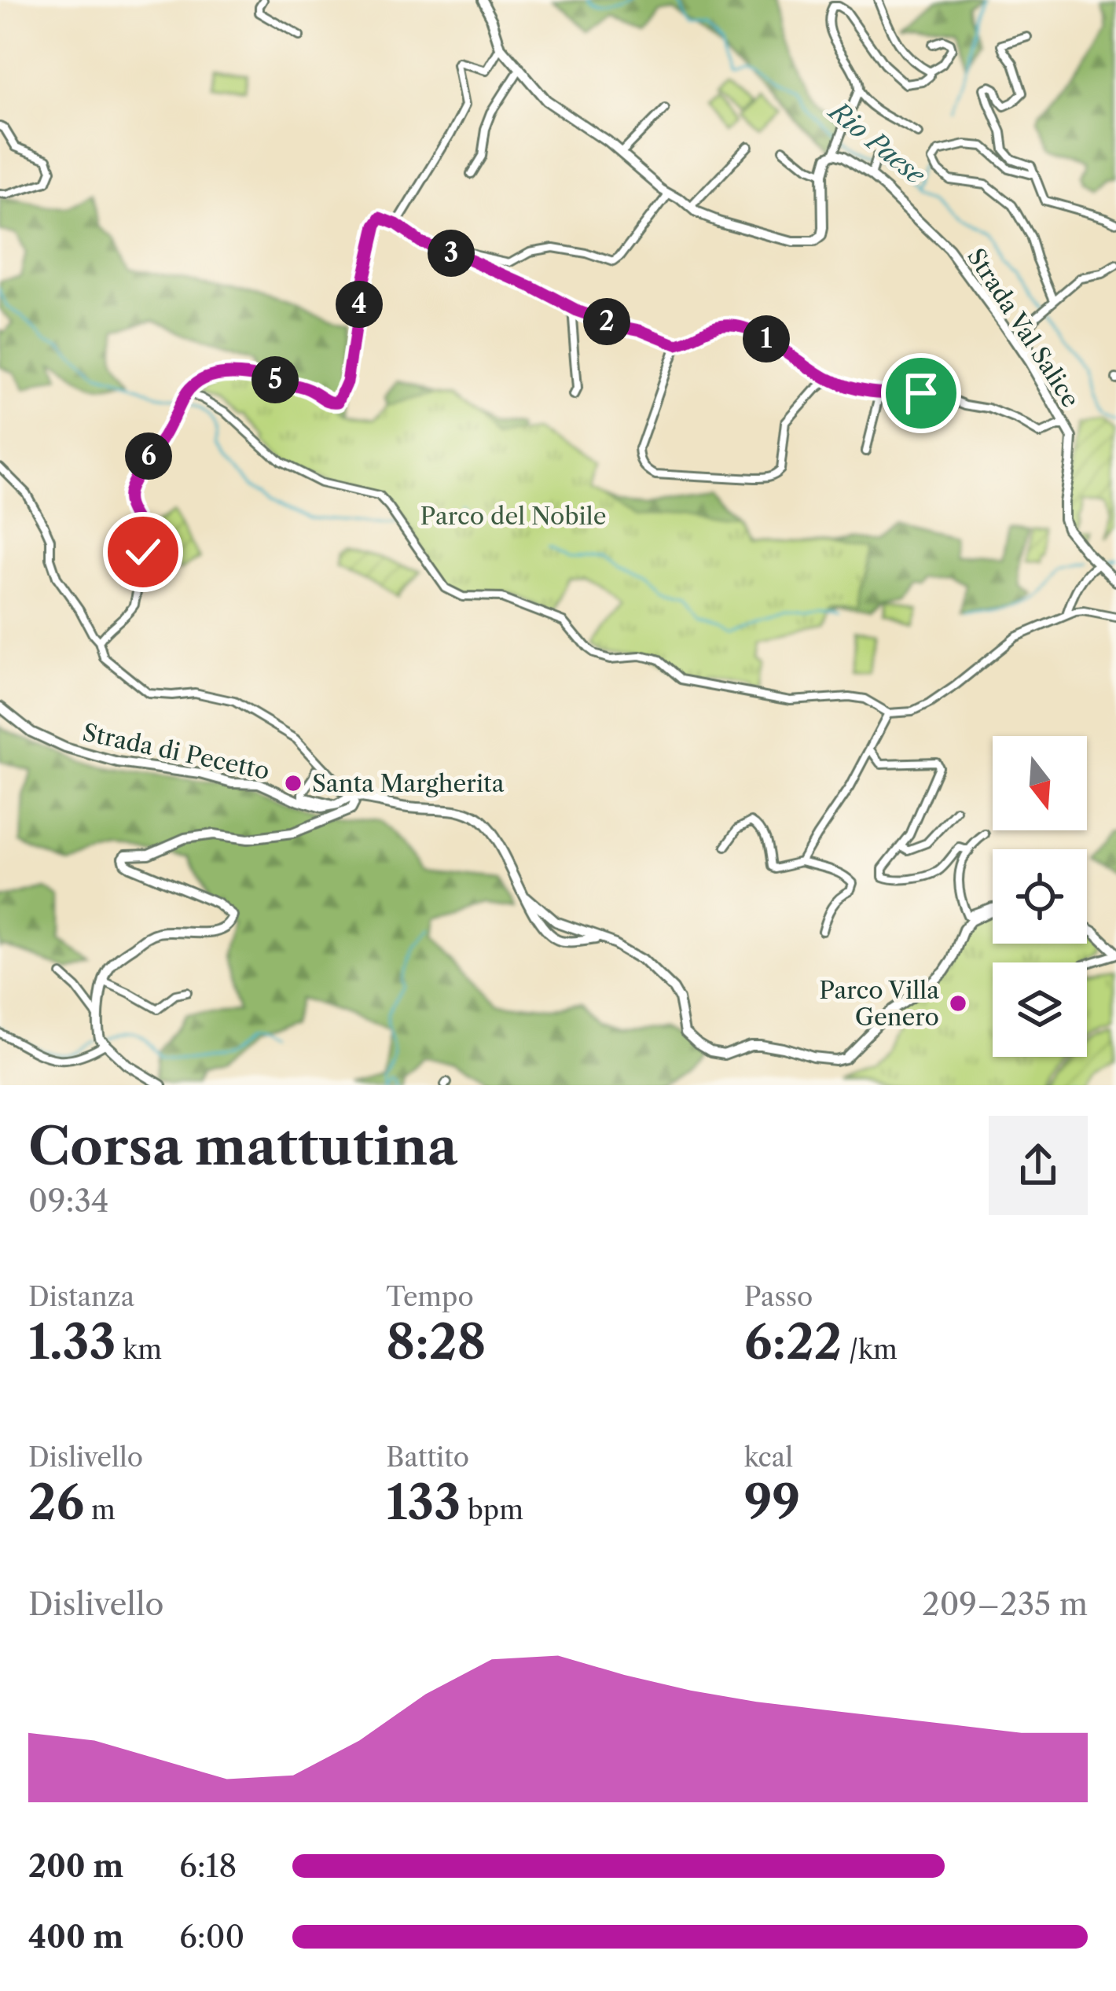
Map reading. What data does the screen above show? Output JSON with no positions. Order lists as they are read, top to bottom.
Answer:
{
  "streets": {
    "street": ["Strada Val Salice", "Strada di Pecetto"]
  },
  "water": ["Rio Paese"],
  "parks": ["Parco del Nobile"],
  "places": ["Santa Margherita", "Parco Villa Genero"],
  "north": "bottom",
  "page": {
    "pins": [
      "3",
      "4",
      "2",
      "1",
      "5",
      "6"
    ],
    "heading": ["Corsa mattutina", "09:34"],
    "stats": [
      ["Distanza", "1.33 km"],
      ["Tempo", "8:28"],
      ["Passo", "6:22 /km"],
      ["Dislivello", "26 m"],
      ["Battito", "133 bpm"],
      ["kcal", "99"]
    ],
    "chart": ["Dislivello", "209–235 m"],
    "list": [
      {
        "name": "200 m",
        "note": "6:18"
      },
      {
        "name": "400 m",
        "note": "6:00"
      }
    ]
  }
}
